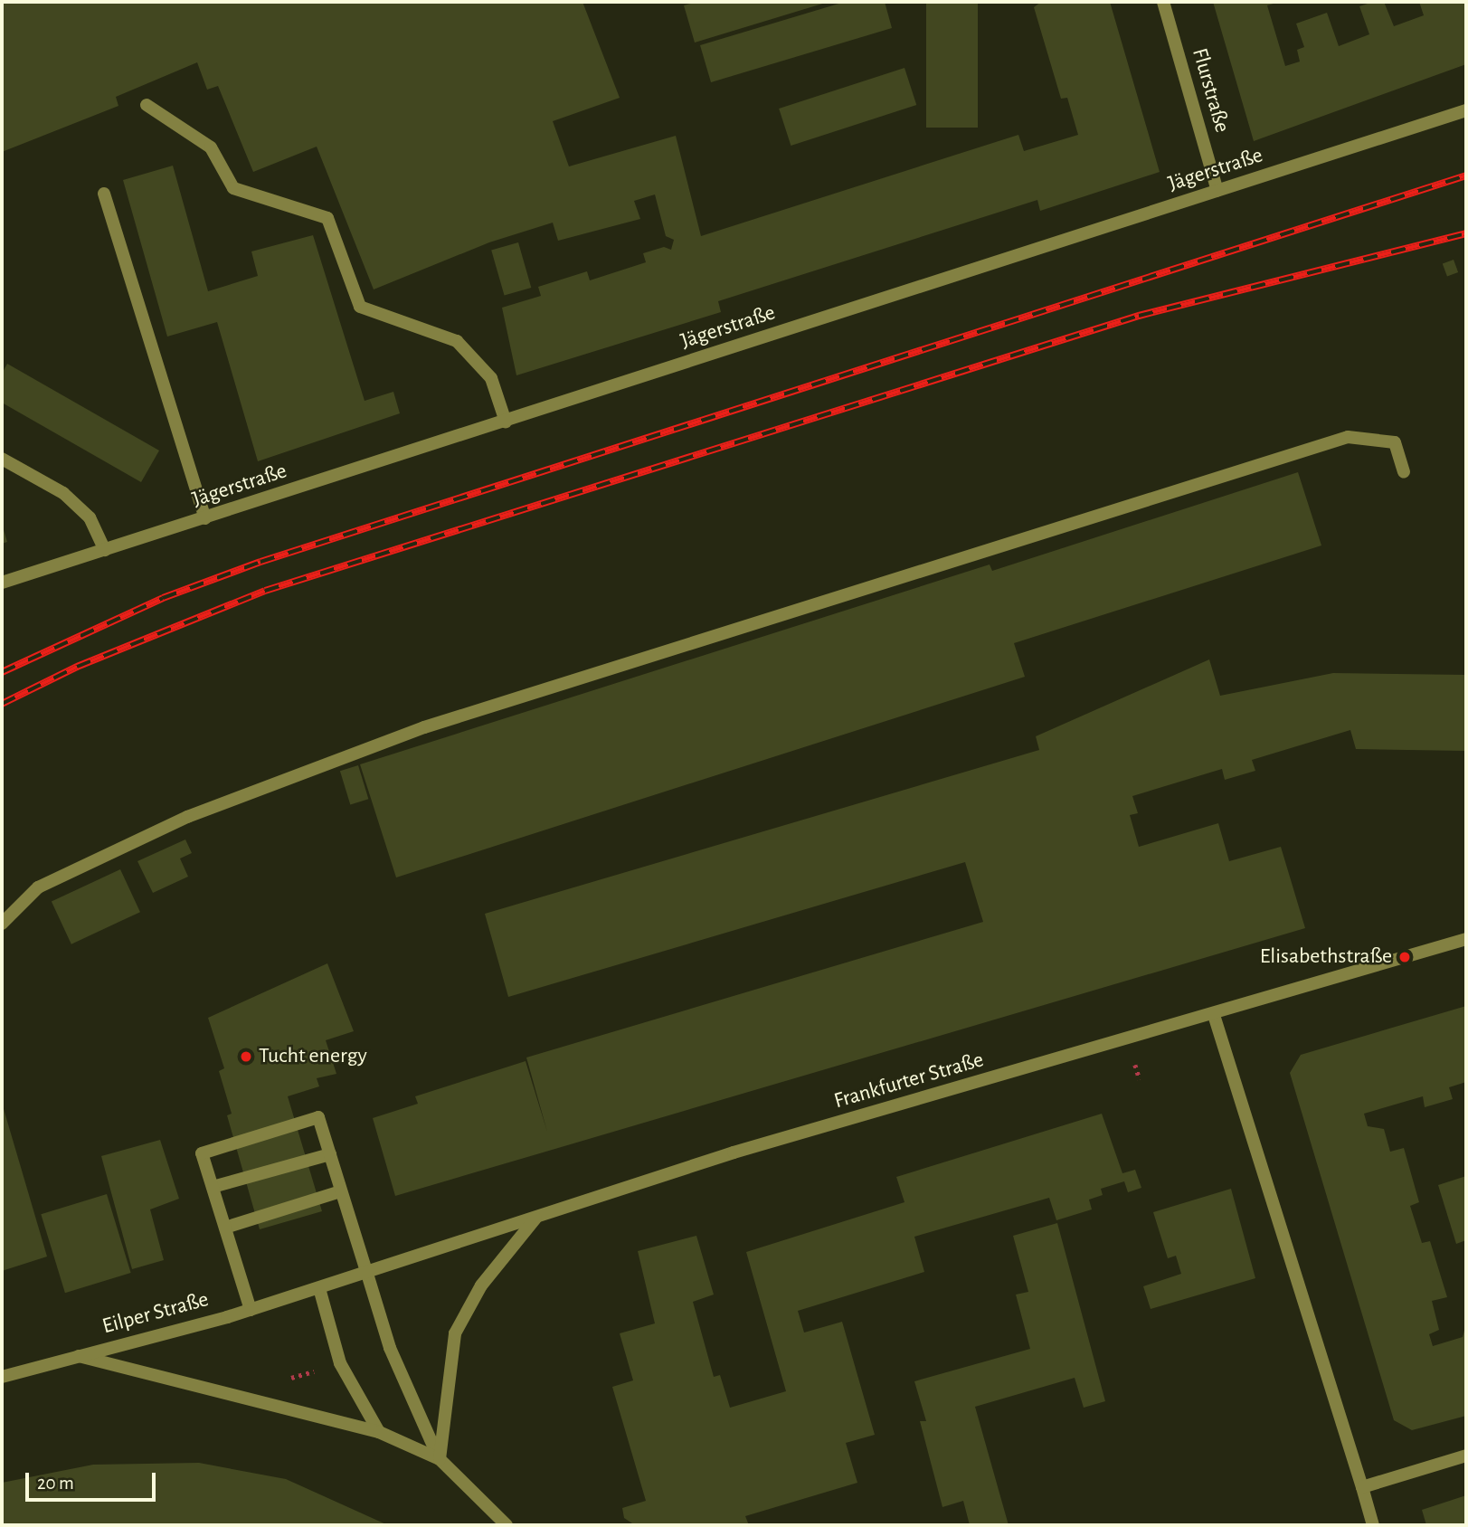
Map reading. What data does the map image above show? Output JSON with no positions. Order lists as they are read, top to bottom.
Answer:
{
  "streets": {
    "street": [
      "Flurstraße",
      "Jägerstraße",
      "Frankfurter Straße",
      "Eilper Straße"
    ]
  },
  "crossings": [
    ["Flurstraße", "Jägerstraße"],
    ["Frankfurter Straße", "Eilper Straße"]
  ],
  "places": ["Elisabethstraße", "Tucht energy"],
  "scale_bar": "20 m"
}
